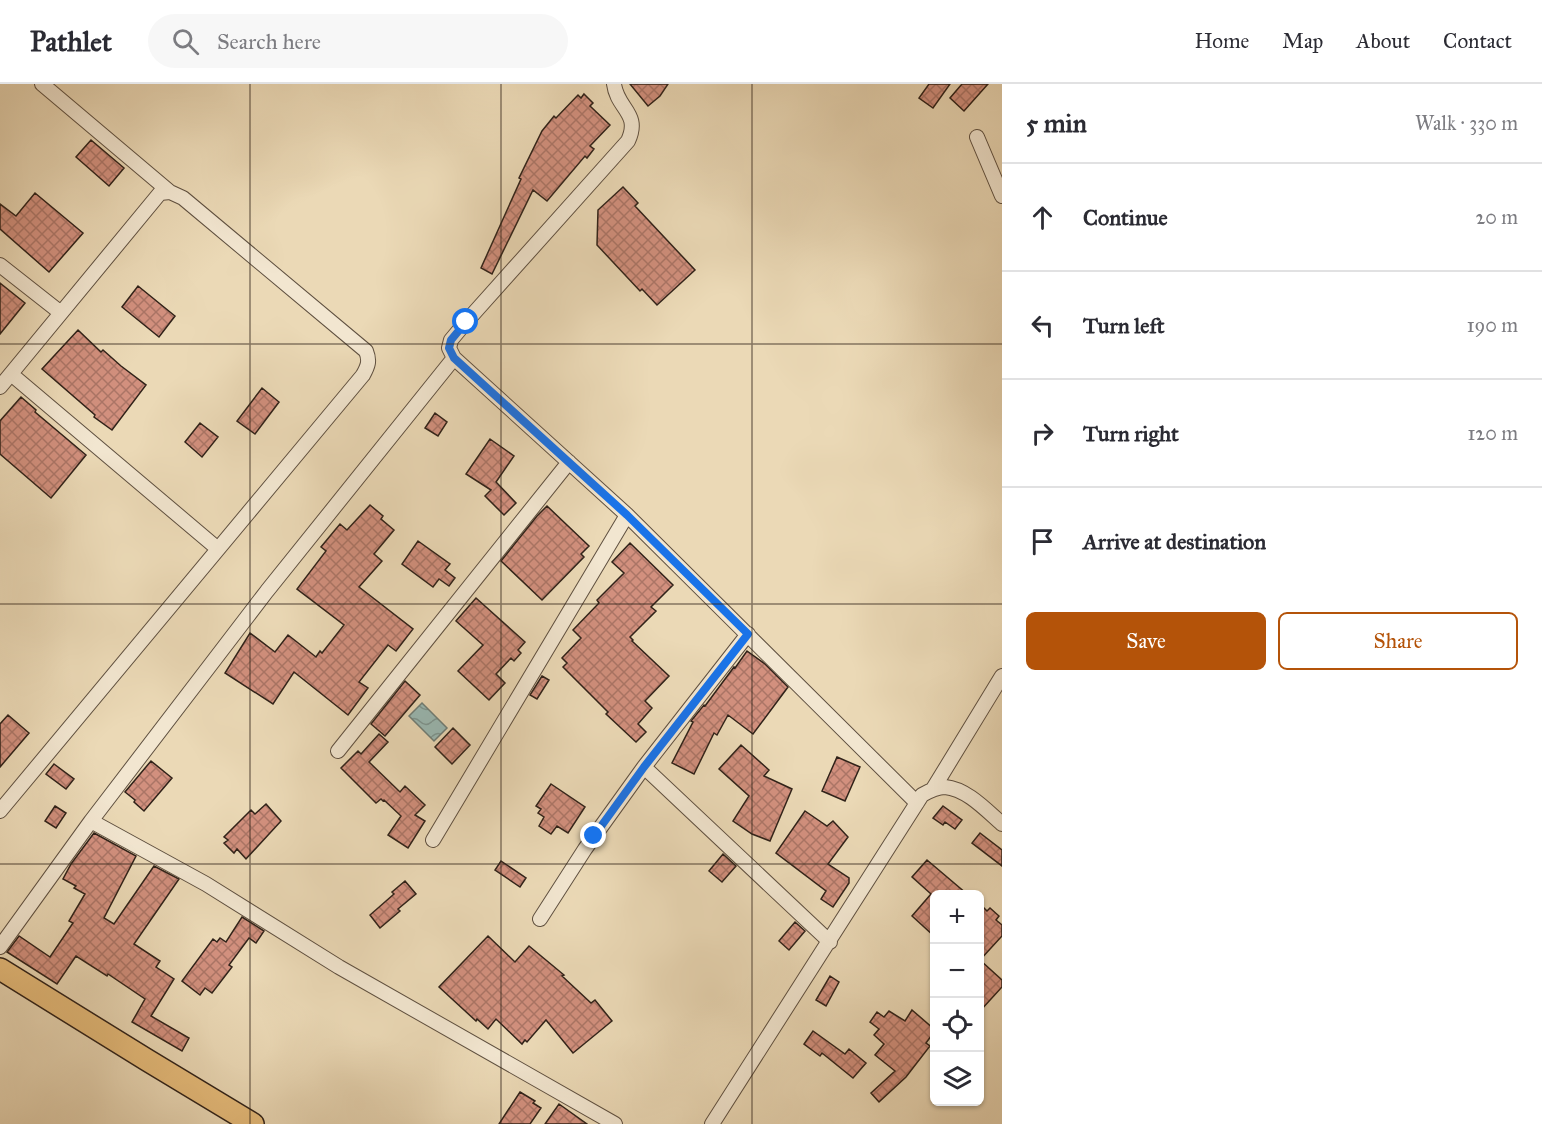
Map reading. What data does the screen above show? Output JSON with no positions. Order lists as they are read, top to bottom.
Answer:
{
  "page": {
    "header": "Pathlet",
    "search": "Search here",
    "nav": [
      "Home",
      "Map",
      "About",
      "Contact"
    ],
    "heading": ["5 min", "Walk · 330 m"],
    "list": [
      ["Continue", "20 m"],
      ["Turn left", "190 m"],
      ["Turn right", "120 m"],
      "Arrive at destination"
    ],
    "buttons": ["Save", "Share"],
    "map_buttons": ["+", "−"]
  }
}
